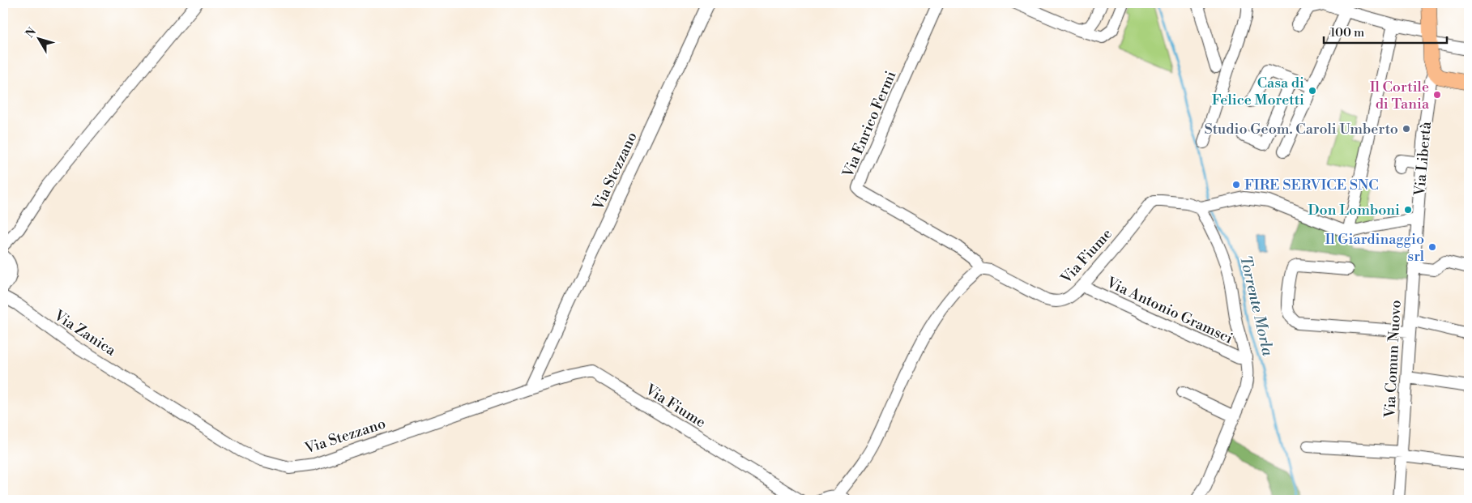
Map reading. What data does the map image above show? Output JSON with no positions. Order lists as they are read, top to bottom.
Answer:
{
  "streets": {
    "main road": ["Via Libertà"],
    "street": [
      "Via Enrico Fermi",
      "Via Stezzano",
      "Via Fiume",
      "Via Antonio Gramsci",
      "Via Zanica",
      "Via Comun Nuovo"
    ]
  },
  "crossings": [
    ["Via Enrico Fermi", "Via Fiume"],
    ["Via Libertà", "Via Comun Nuovo"],
    ["Via Stezzano", "Via Fiume"],
    ["Via Stezzano", "Via Zanica"],
    ["Via Fiume", "Via Antonio Gramsci"]
  ],
  "water": ["Torrente Morla"],
  "places": [
    "Casa di Felice Moretti",
    "Il Cortile di Tania",
    "Studio Geom. Caroli Umberto",
    "FIRE SERVICE SNC",
    "Don Lomboni",
    "Il Giardinaggio srl"
  ],
  "scale_bar": "100 m",
  "north": "top left"
}
